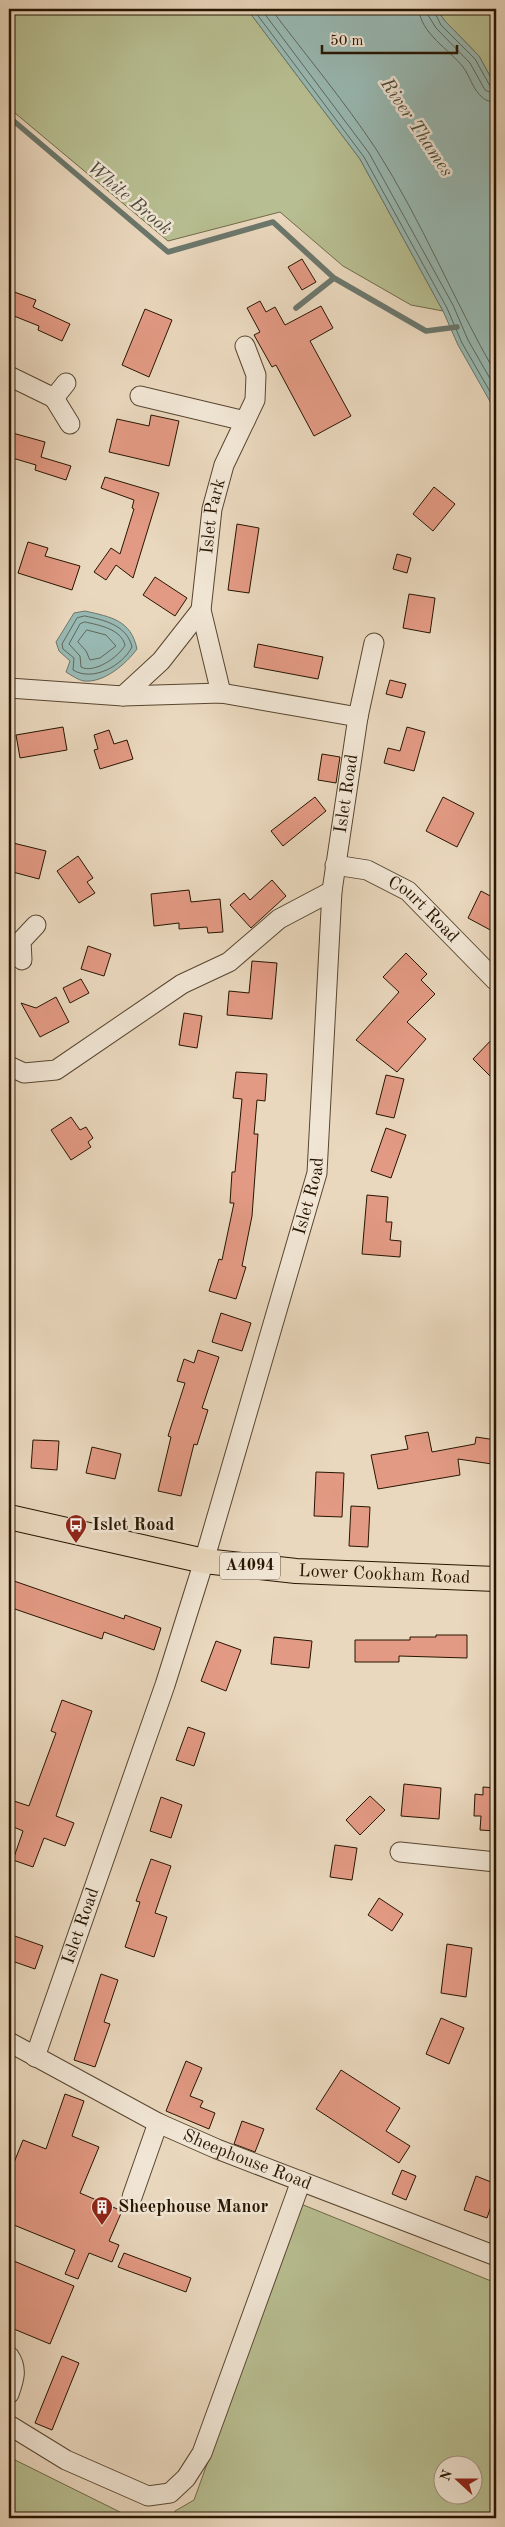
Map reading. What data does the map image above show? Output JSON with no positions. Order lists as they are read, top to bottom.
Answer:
{
  "streets": {
    "main road": ["A4094", "Lower Cookham Road"],
    "street": [
      "Islet Park",
      "Islet Road",
      "Court Road",
      "Sheephouse Road"
    ]
  },
  "crossings": [
    ["Islet Road", "Court Road"],
    ["Islet Road", "Lower Cookham Road"],
    ["Islet Road", "Sheephouse Road"]
  ],
  "water": ["River Thames", "White Brook"],
  "places": {
    "bus stop": ["Islet Road"],
    "building": ["Sheephouse Manor"]
  },
  "scale_bar": "50 m",
  "north": "left"
}
